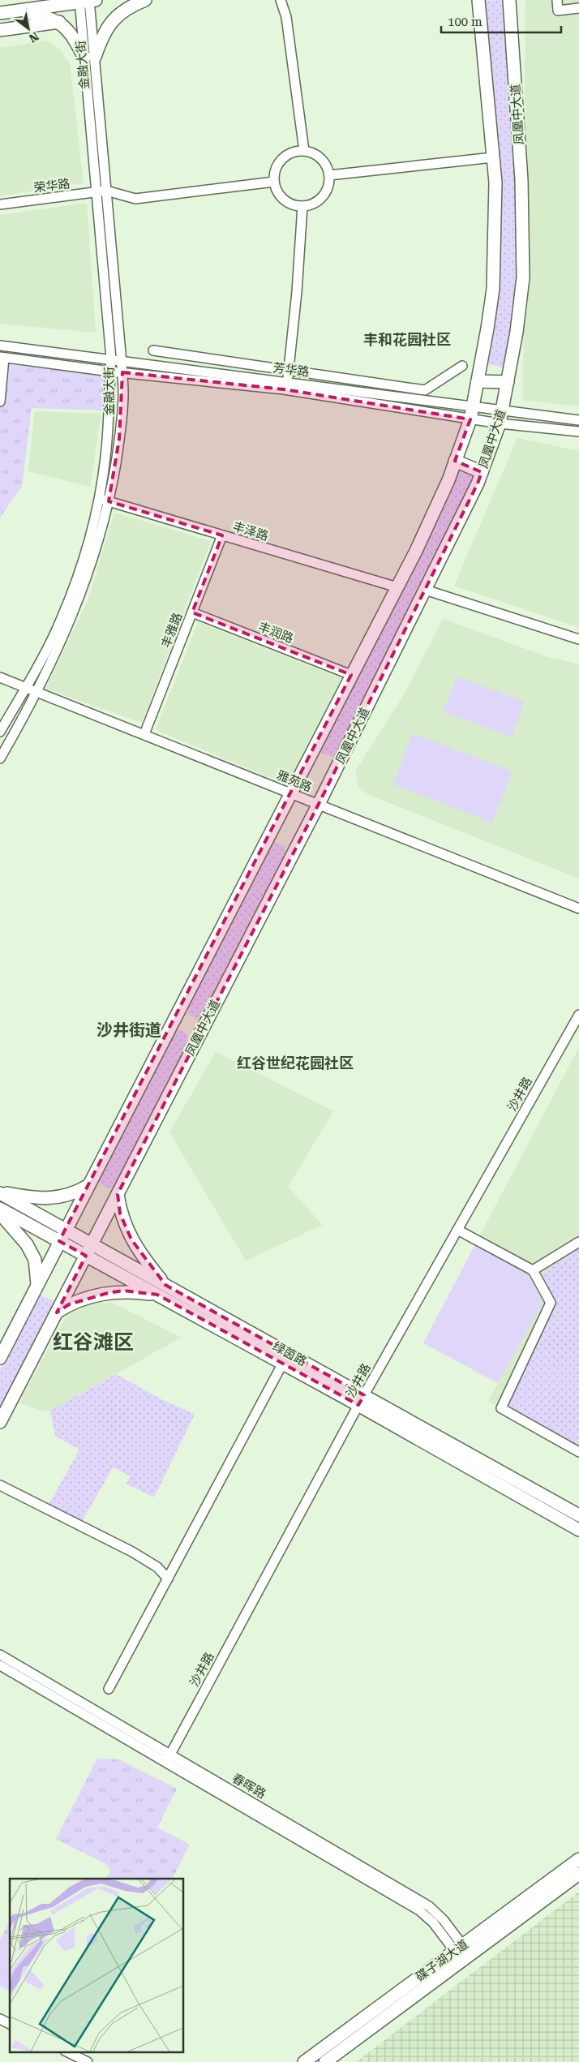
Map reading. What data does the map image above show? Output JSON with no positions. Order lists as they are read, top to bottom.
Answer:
{
  "streets": {
    "main road": ["凤凰中大道", "绿茵路", "碟子湖大道"],
    "street": [
      "金融大街",
      "荣华路",
      "芳华路",
      "丰泽路",
      "丰雅路",
      "丰润路",
      "雅苑路",
      "沙井路",
      "春晖路"
    ]
  },
  "crossings": [
    ["金融大街", "荣华路"],
    ["金融大街", "芳华路"],
    ["金融大街", "丰泽路"],
    ["金融大街", "雅苑路"],
    ["凤凰中大道", "芳华路"],
    ["凤凰中大道", "雅苑路"],
    ["凤凰中大道", "绿茵路"],
    ["丰泽路", "丰雅路"],
    ["丰雅路", "丰润路"],
    ["丰雅路", "雅苑路"],
    ["沙井路", "绿茵路"],
    ["沙井路", "春晖路"],
    ["春晖路", "碟子湖大道"]
  ],
  "districts": [
    "丰和花园社区",
    "沙井街道",
    "红谷世纪花园社区",
    "红谷滩区"
  ],
  "scale_bar": "100 m",
  "north": "bottom right"
}
